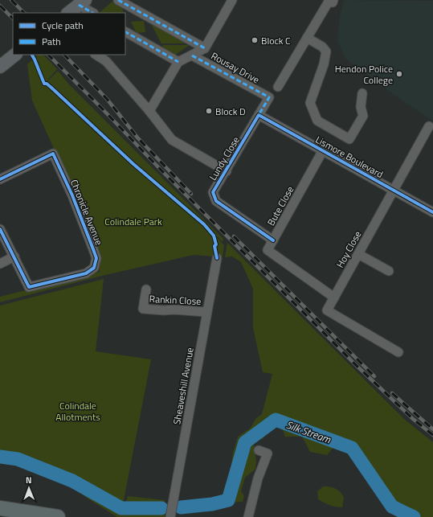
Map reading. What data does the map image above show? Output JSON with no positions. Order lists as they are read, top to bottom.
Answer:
{
  "streets": {
    "street": [
      "Rousay Drive",
      "Lismore Boulevard",
      "Lundy Close",
      "Bute Close",
      "Chronicle Avenue",
      "Hoy Close",
      "Rankin Close",
      "Sheaveshill Avenue"
    ]
  },
  "crossings": [
    ["Rousay Drive", "Lismore Boulevard"],
    ["Rousay Drive", "Lundy Close"],
    ["Lismore Boulevard", "Lundy Close"],
    ["Lismore Boulevard", "Bute Close"],
    ["Lismore Boulevard", "Hoy Close"],
    ["Lundy Close", "Bute Close"],
    ["Bute Close", "Hoy Close"],
    ["Rankin Close", "Sheaveshill Avenue"]
  ],
  "water": ["Silk Stream"],
  "parks": ["Colindale Park", "Colindale Allotments"],
  "places": ["Block C", "Hendon Police College", "Block D"],
  "legend": ["Cycle path", "Path"],
  "north": "top"
}
